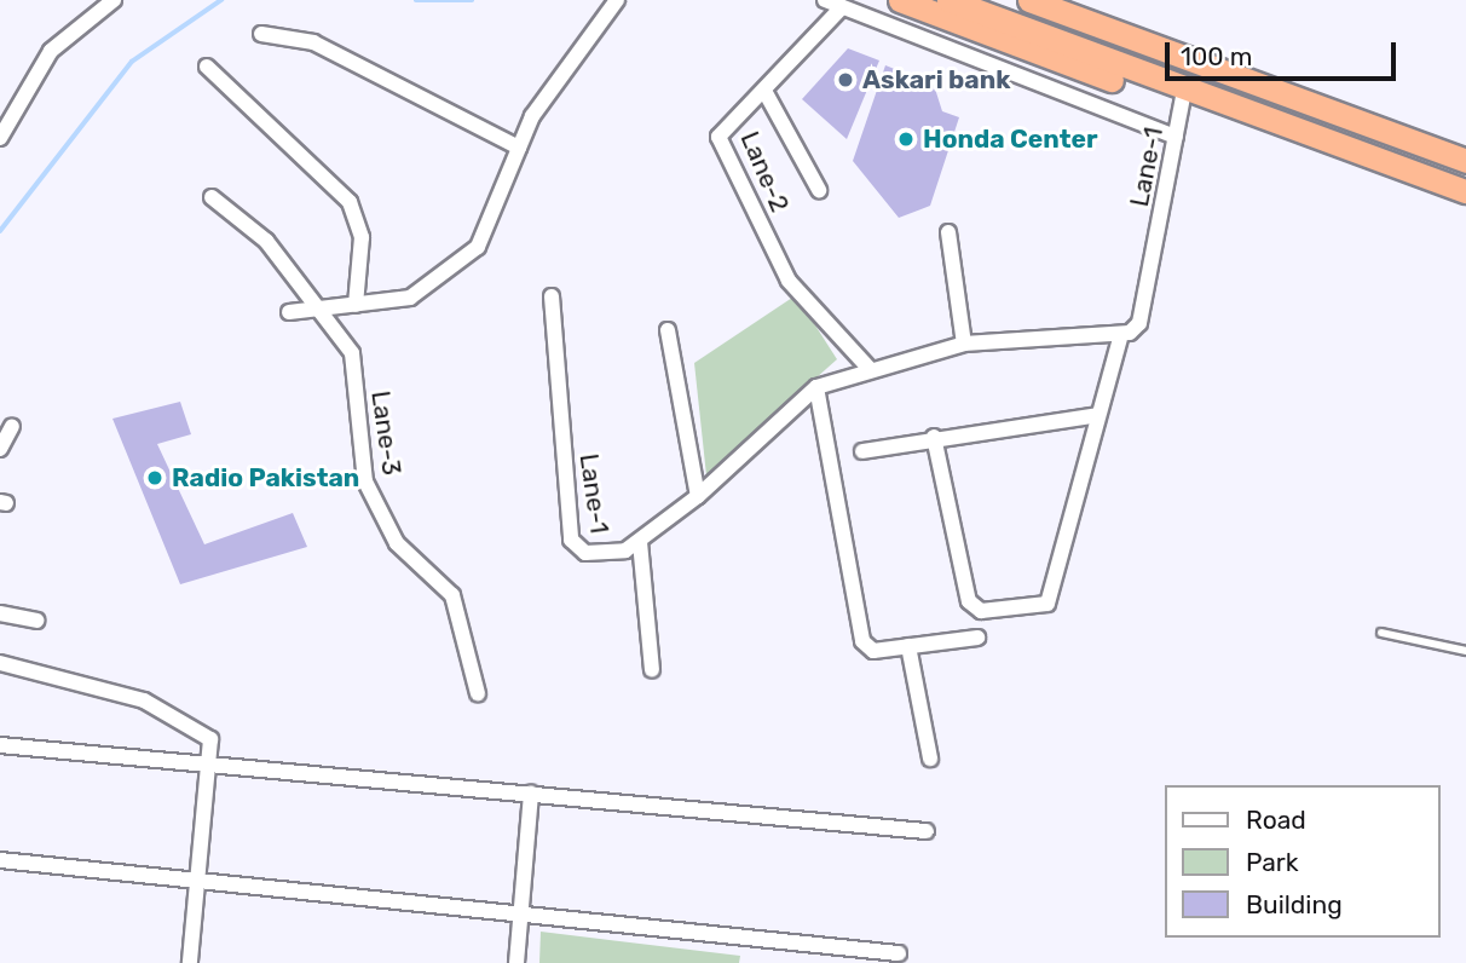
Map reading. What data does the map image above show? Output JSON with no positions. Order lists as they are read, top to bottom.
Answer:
{
  "streets": {
    "street": ["Lane-1", "Lane-2", "Lane-3"]
  },
  "crossings": [
    ["Lane-1", "Lane-2"]
  ],
  "places": ["Askari bank", "Honda Center", "Radio Pakistan"],
  "legend": ["Road", "Park", "Building"],
  "scale_bar": "100 m"
}
